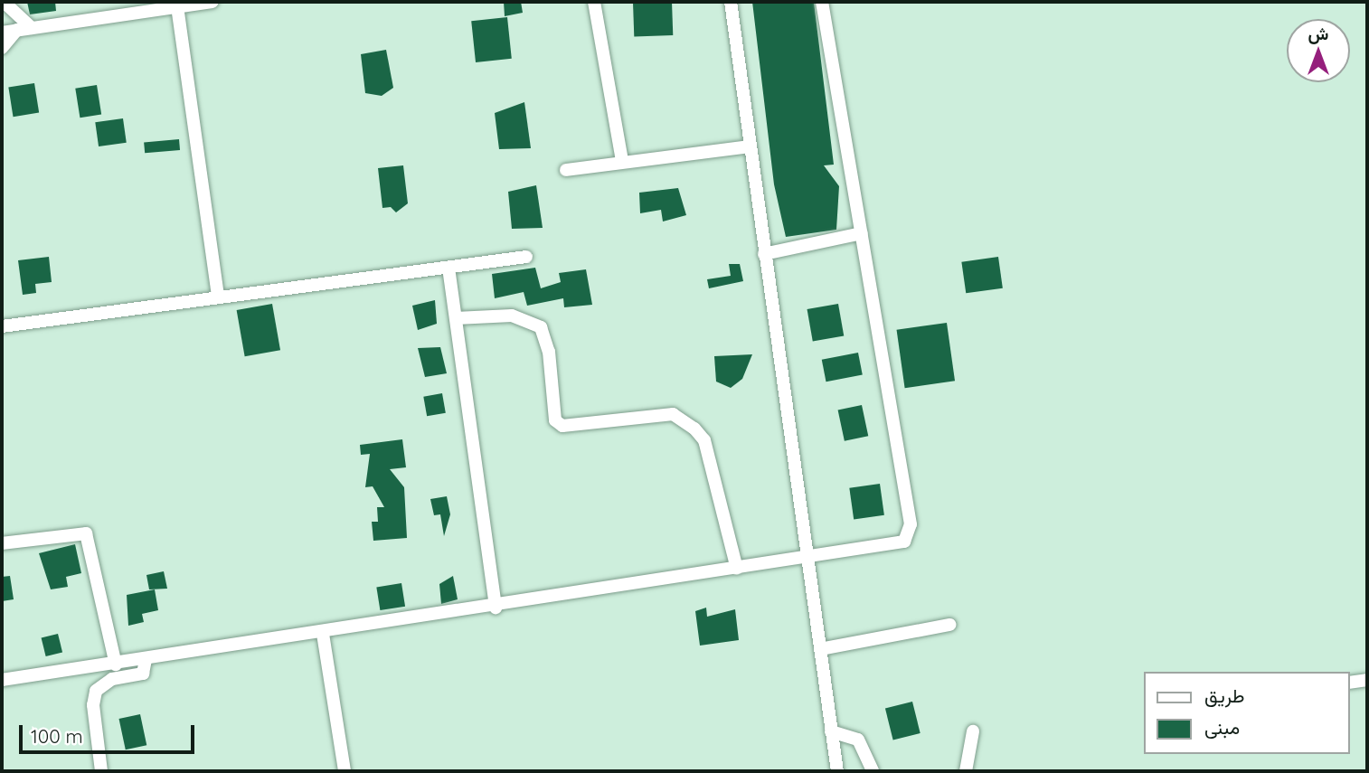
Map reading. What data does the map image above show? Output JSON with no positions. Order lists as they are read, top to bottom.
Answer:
{
  "legend": ["طريق", "مبنى"],
  "scale_bar": "100 m",
  "north": "top"
}
